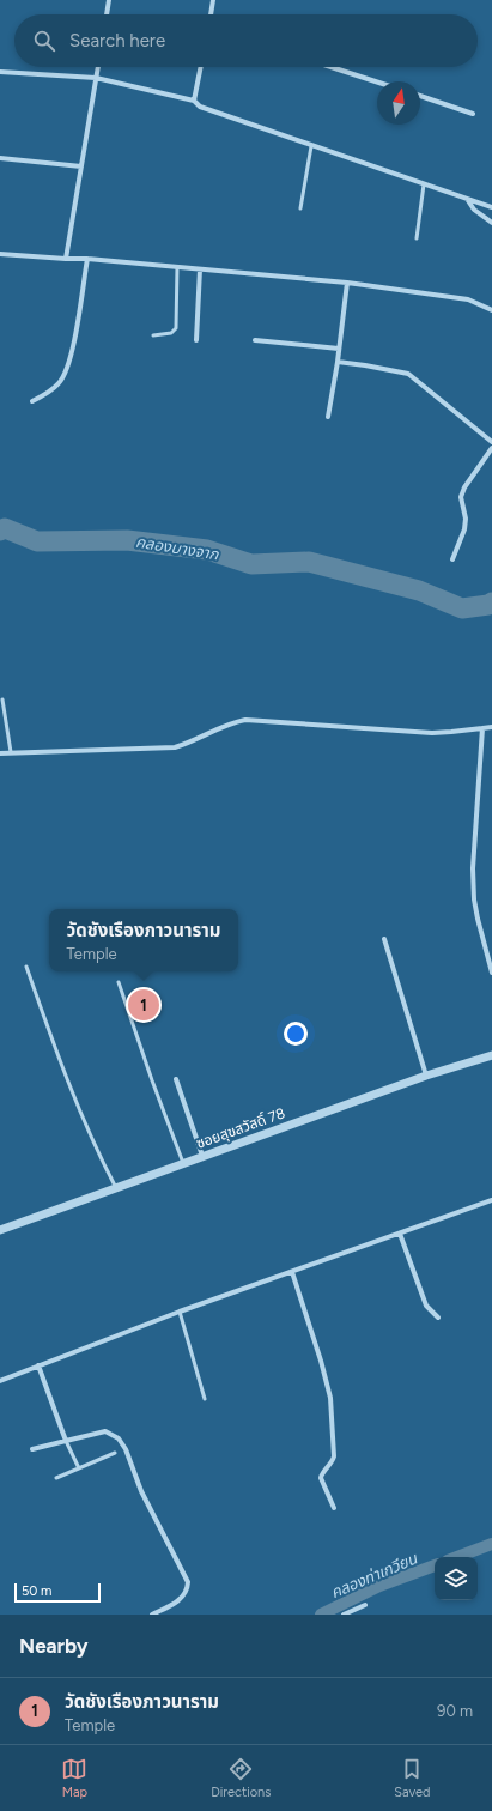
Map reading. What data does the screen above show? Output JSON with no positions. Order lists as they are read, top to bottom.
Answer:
{
  "streets": {
    "street": ["ซอยสุขสวัสดิ์ 78"]
  },
  "water": ["คลองบางจาก", "คลองท่าเกวียน"],
  "scale_bar": "50 m",
  "north": "top",
  "page": {
    "search": "Search here",
    "popup": ["วัดชังเรืองภาวนาราม", "Temple"],
    "pins": "1",
    "scale": "50 m",
    "heading": "Nearby",
    "list": [
      {
        "mark": "1",
        "name": "วัดชังเรืองภาวนาราม",
        "note": "Temple",
        "value": "90 m"
      }
    ],
    "nav": ["Map", "Directions", "Saved"]
  }
}
